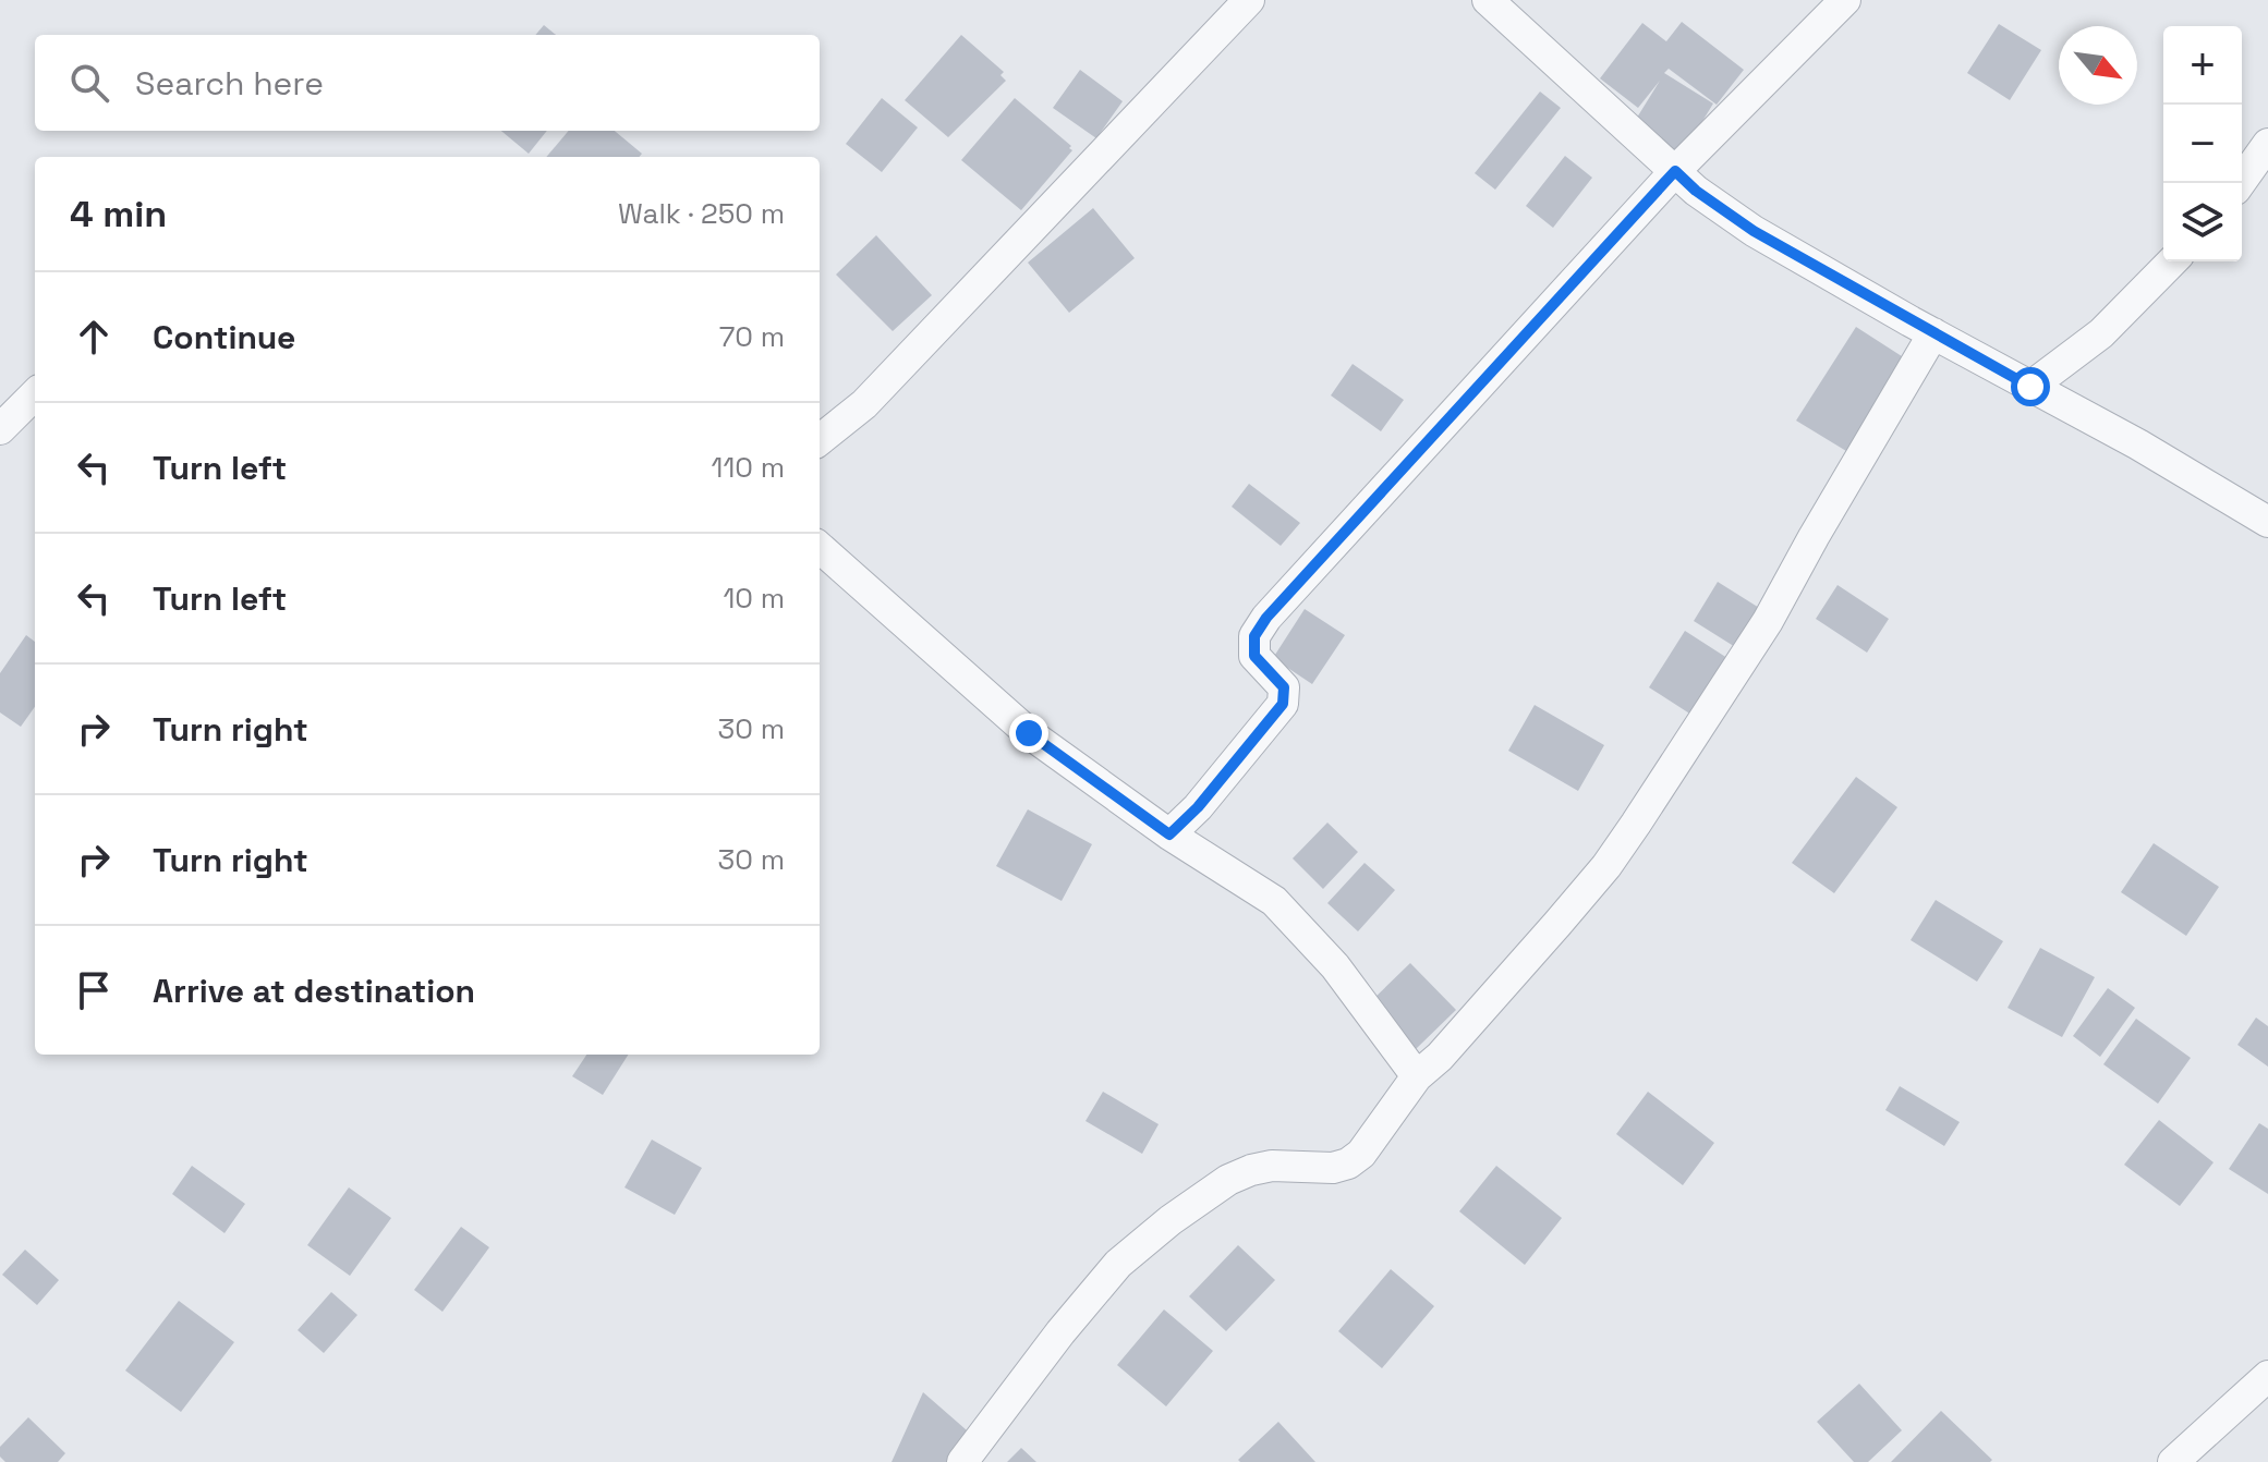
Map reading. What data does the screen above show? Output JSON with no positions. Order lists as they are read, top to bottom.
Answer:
{
  "north": "bottom right",
  "page": {
    "map_buttons": ["+", "−"],
    "search": "Search here",
    "heading": ["4 min", "Walk · 250 m"],
    "list": [
      ["Continue", "70 m"],
      ["Turn left", "110 m"],
      ["Turn left", "10 m"],
      ["Turn right", "30 m"],
      ["Turn right", "30 m"],
      "Arrive at destination"
    ]
  }
}
